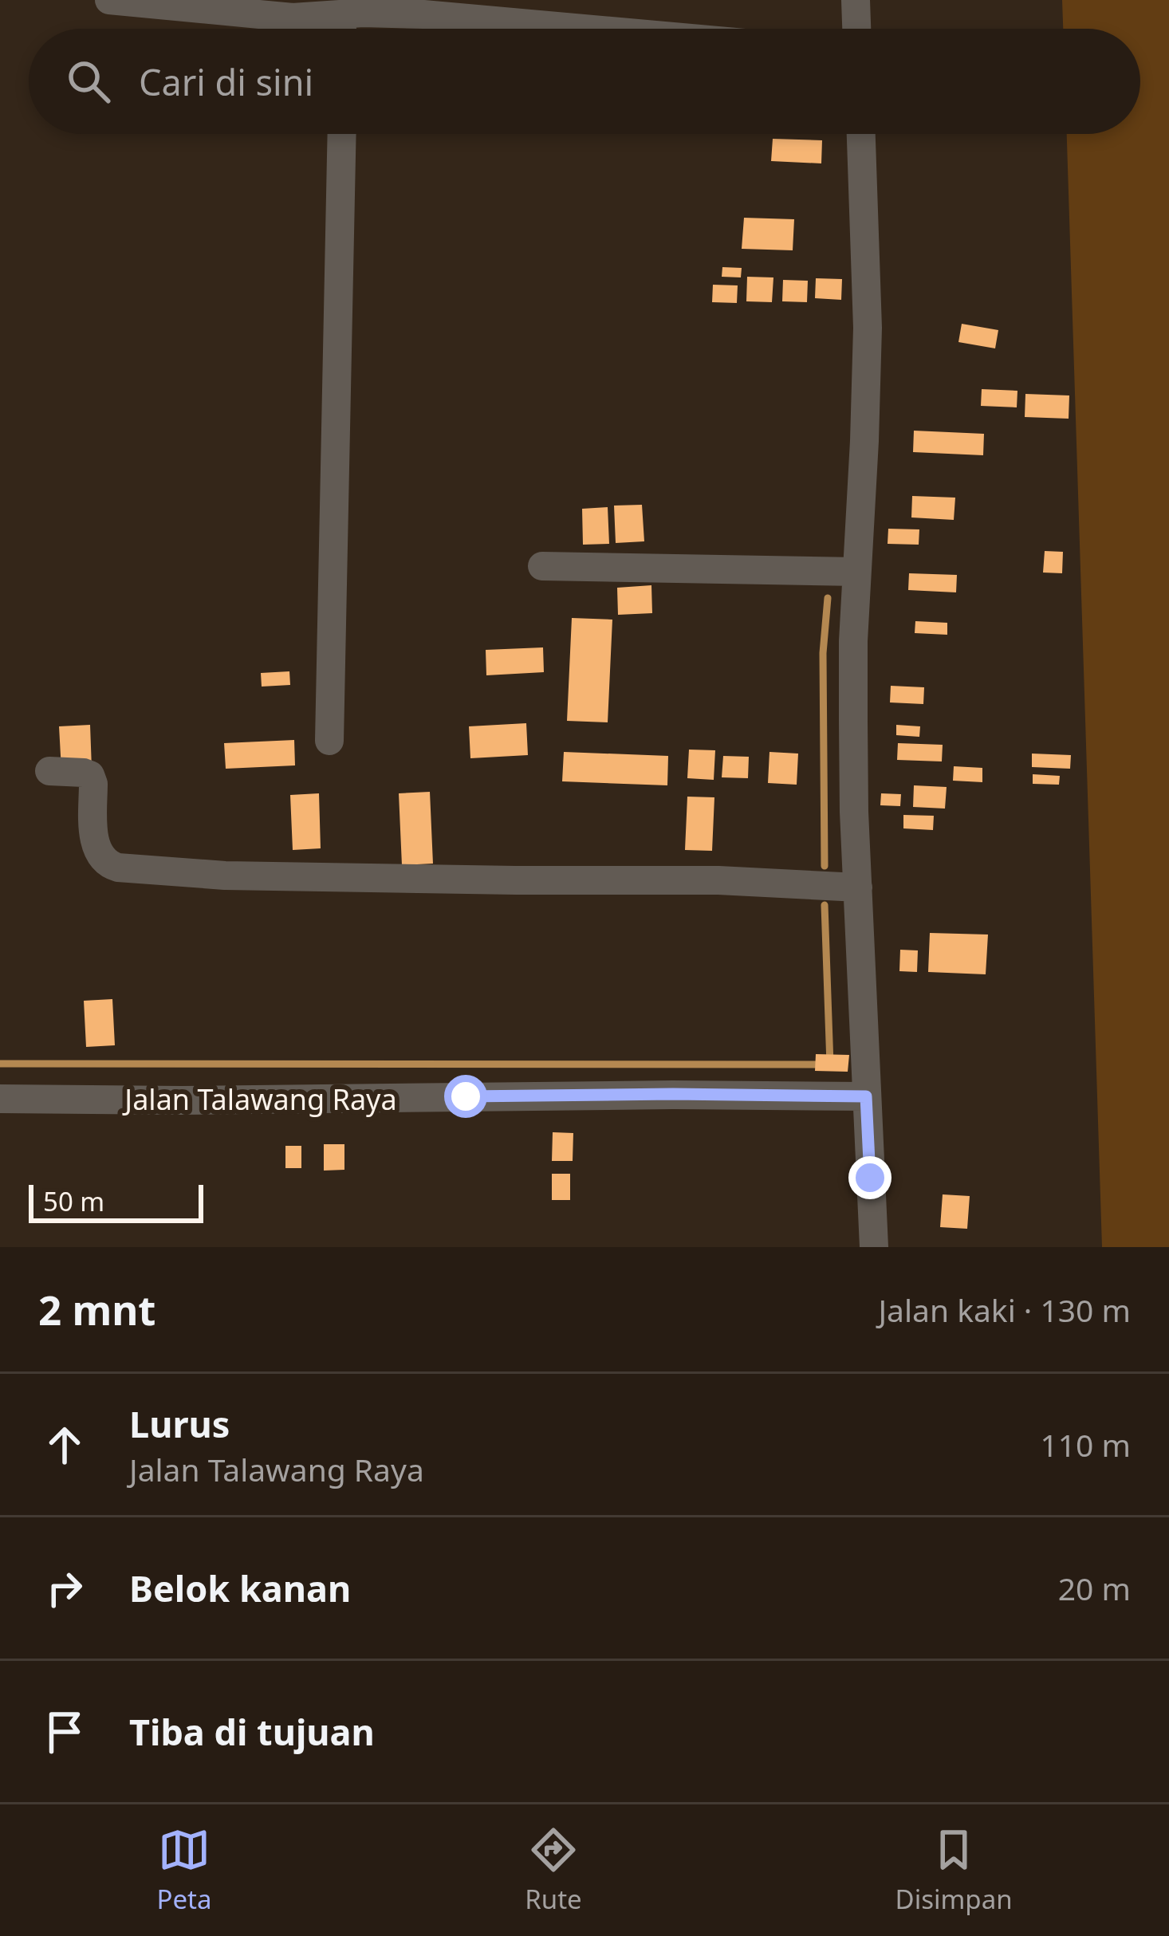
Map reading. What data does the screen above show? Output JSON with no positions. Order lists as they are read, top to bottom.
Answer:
{
  "streets": {
    "street": ["Jalan Talawang Raya"]
  },
  "scale_bar": "50 m",
  "page": {
    "search": "Cari di sini",
    "scale": "50 m",
    "heading": ["2 mnt", "Jalan kaki · 130 m"],
    "list": [
      ["Lurus", "Jalan Talawang Raya", "110 m"],
      ["Belok kanan", "20 m"],
      "Tiba di tujuan"
    ],
    "nav": ["Peta", "Rute", "Disimpan"]
  }
}
